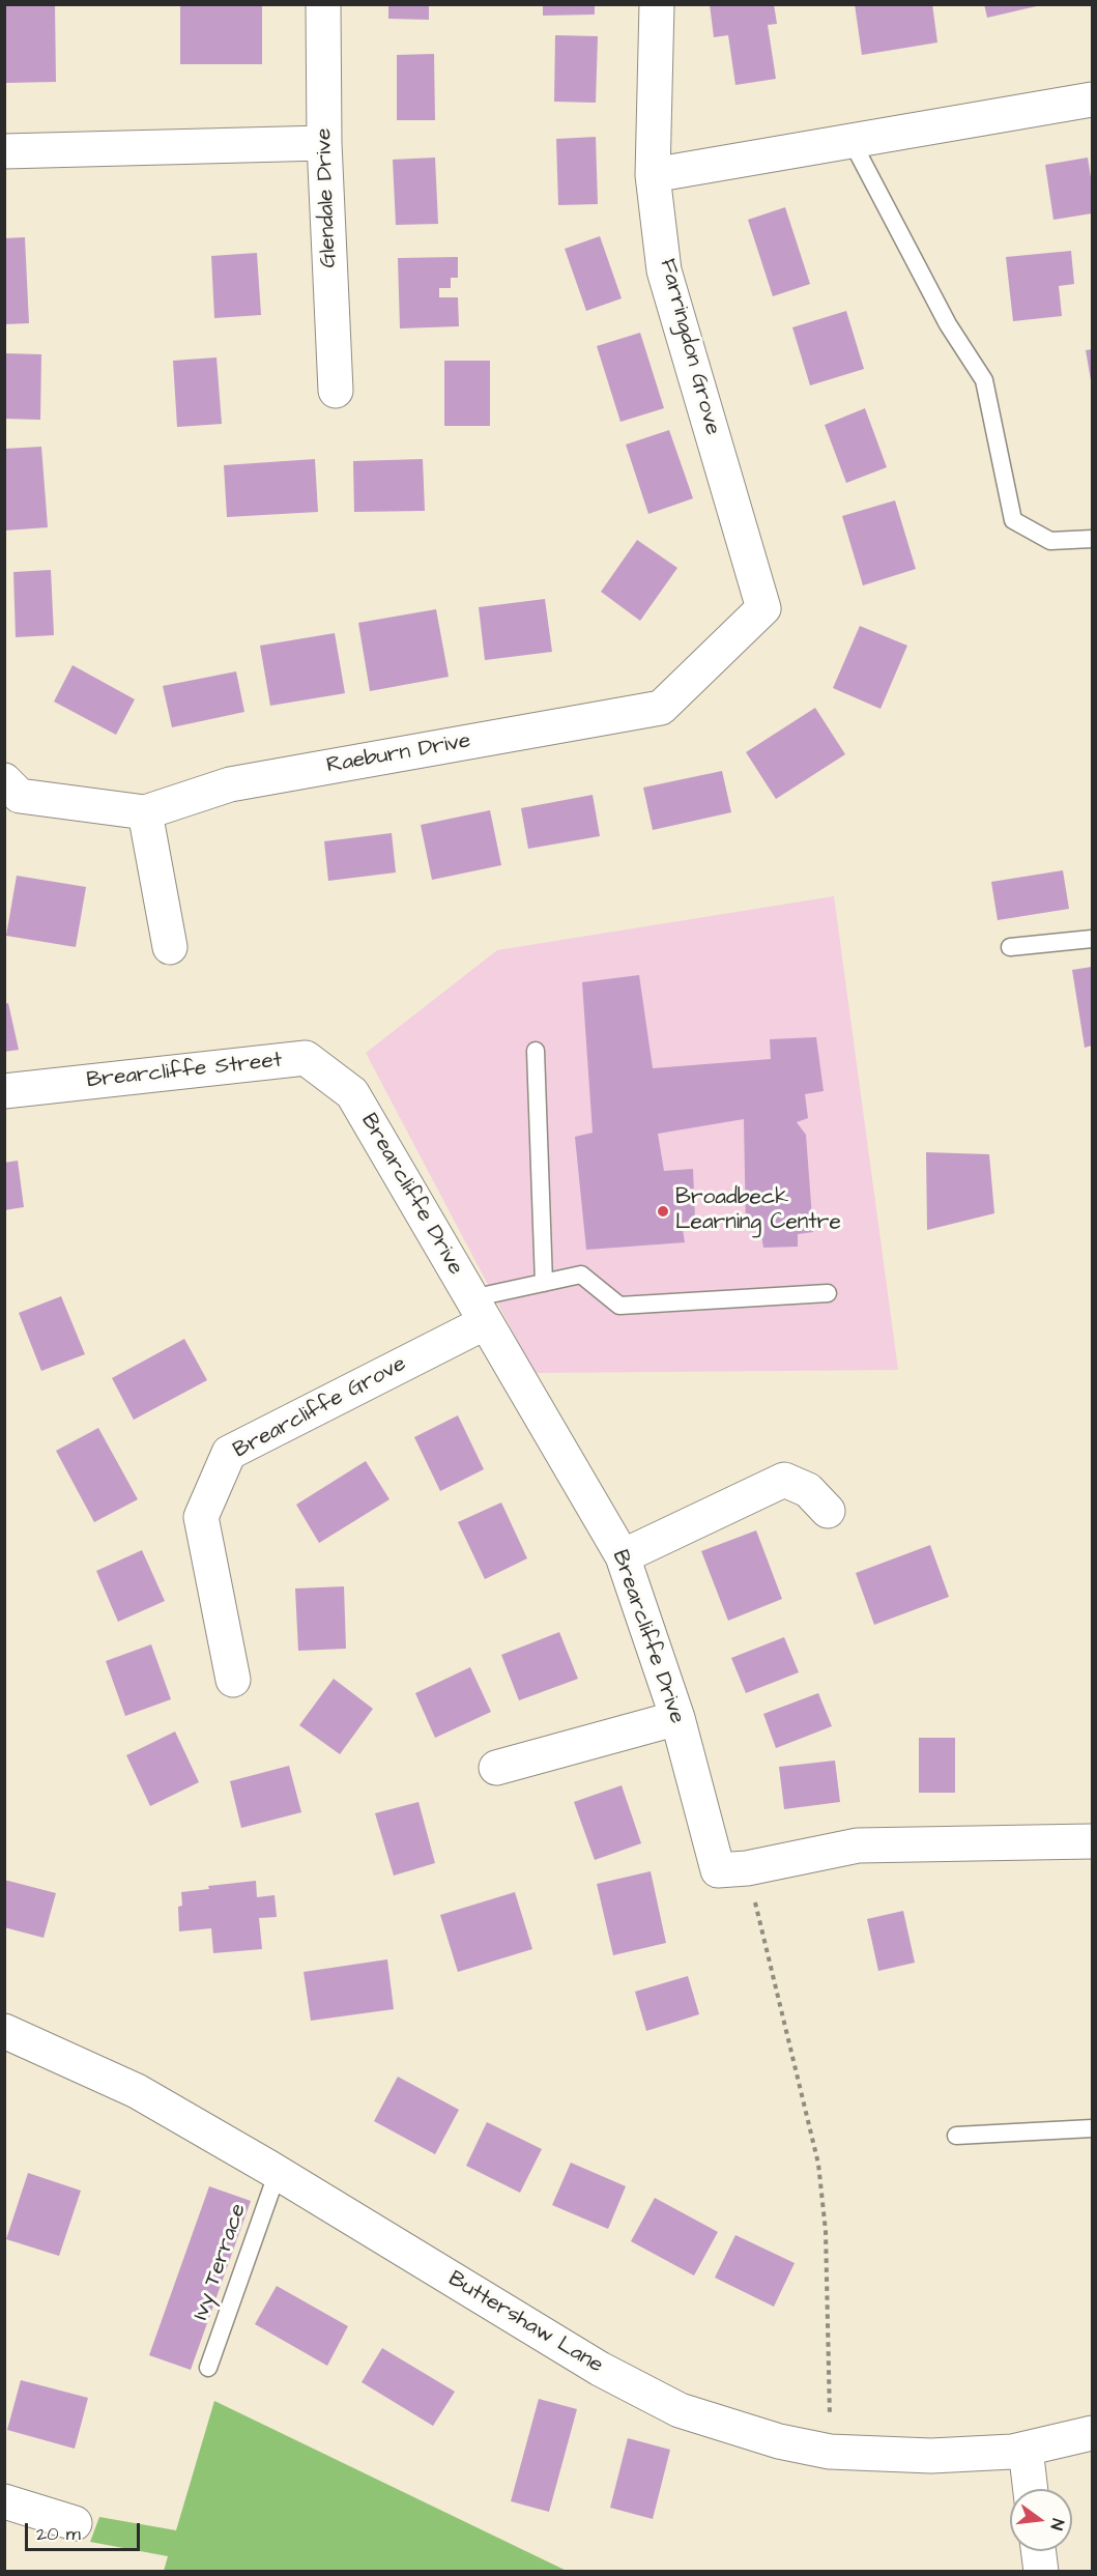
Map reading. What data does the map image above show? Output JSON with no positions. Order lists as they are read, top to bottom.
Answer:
{
  "streets": {
    "street": [
      "Glendale Drive",
      "Farringdon Grove",
      "Raeburn Drive",
      "Brearcliffe Street",
      "Brearcliffe Drive",
      "Brearcliffe Grove",
      "Buttershaw Lane"
    ],
    "lane": ["Ivy Terrace"]
  },
  "crossings": [
    ["Farringdon Grove", "Raeburn Drive"],
    ["Brearcliffe Street", "Brearcliffe Drive"],
    ["Brearcliffe Drive", "Brearcliffe Grove"],
    ["Ivy Terrace", "Buttershaw Lane"]
  ],
  "places": ["Broadbeck Learning Centre"],
  "scale_bar": "20 m",
  "north": "right"
}
